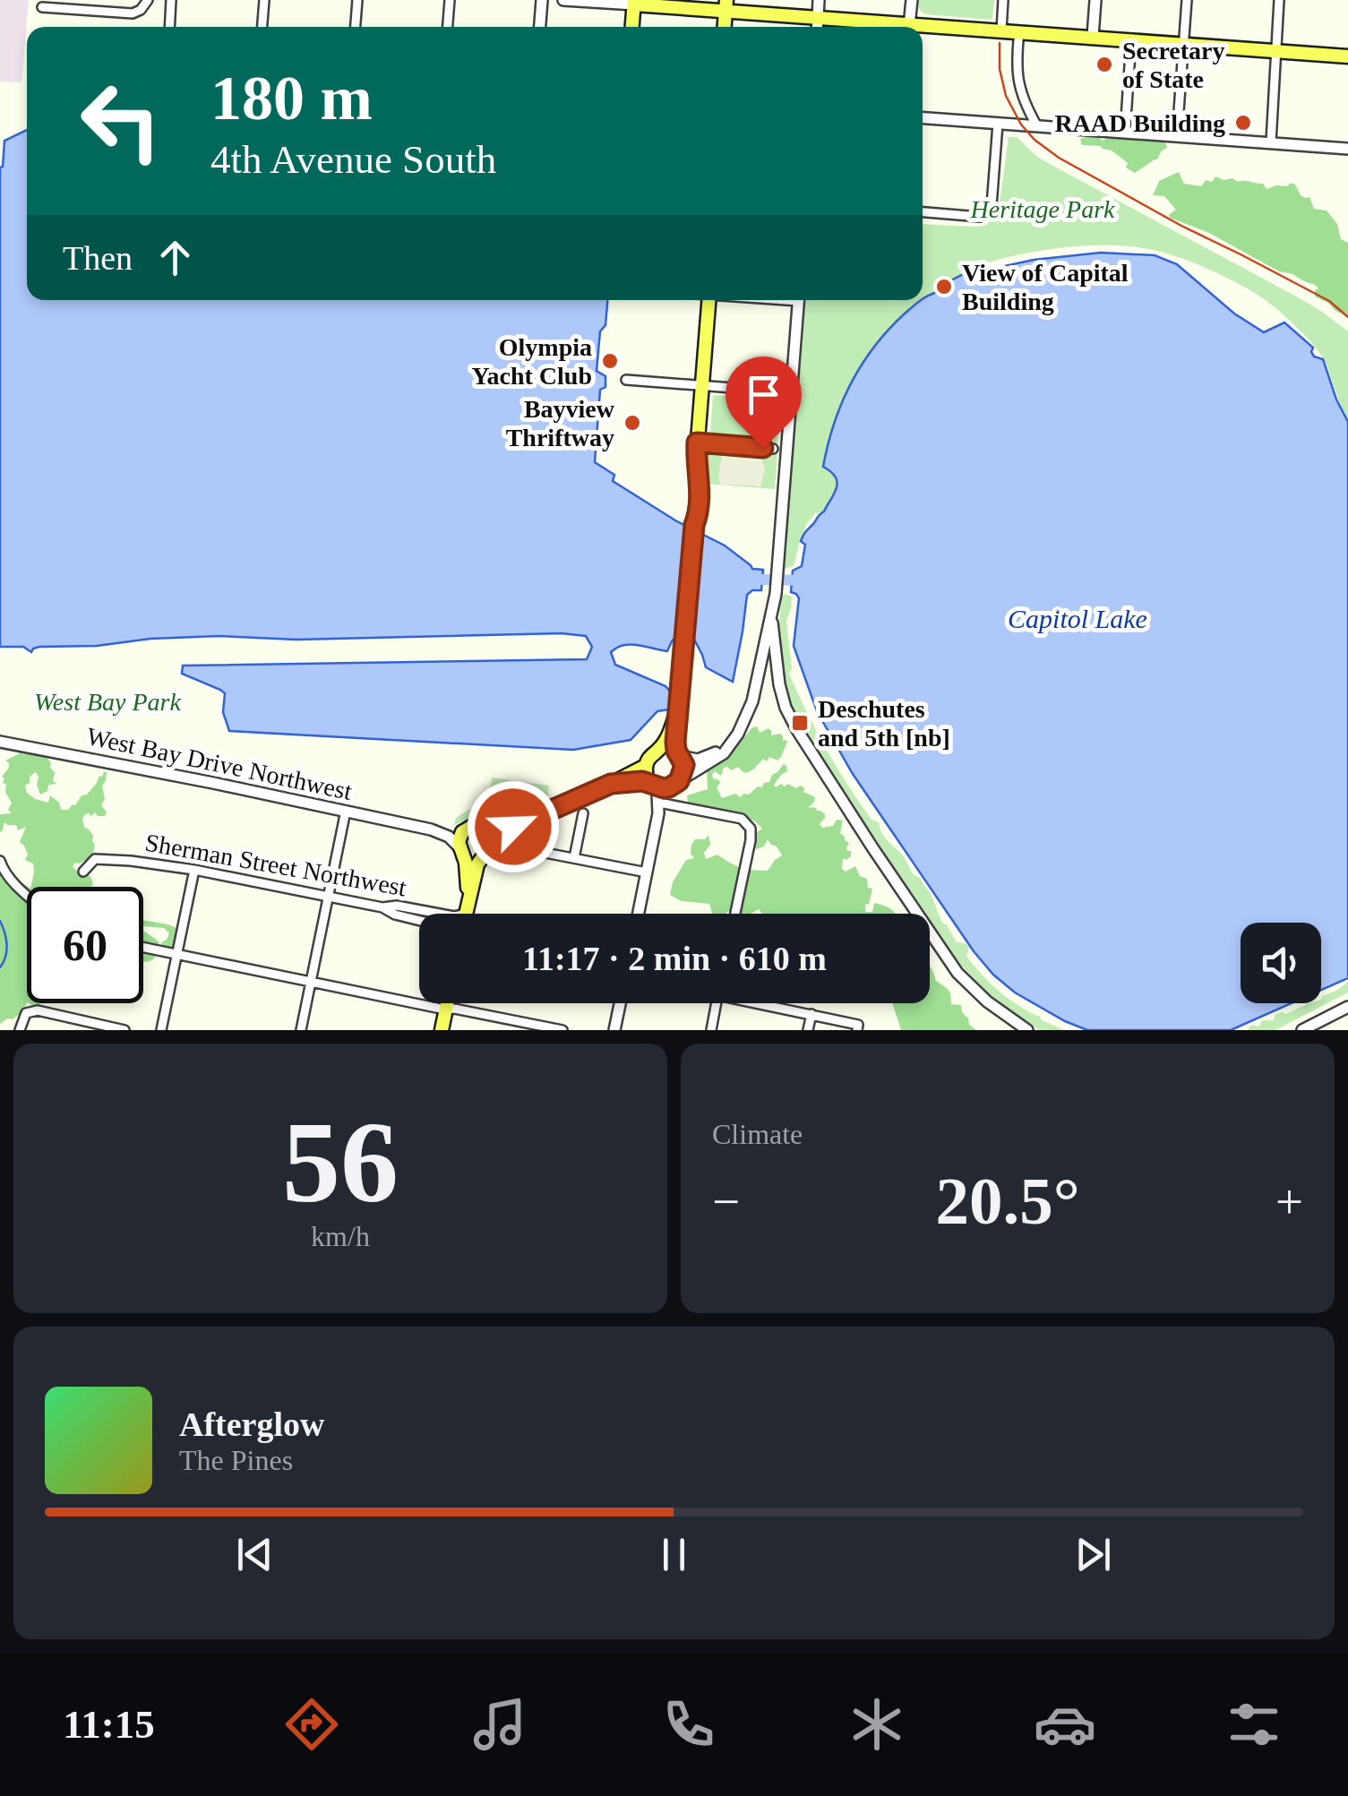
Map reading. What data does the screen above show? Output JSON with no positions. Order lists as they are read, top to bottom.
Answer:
{
  "streets": {
    "street": ["West Bay Drive Northwest", "Sherman Street Northwest"]
  },
  "water": ["Capitol Lake"],
  "parks": ["Heritage Park", "West Bay Park"],
  "places": {
    "other": [
      "Secretary of State",
      "RAAD Building",
      "View of Capital Building",
      "Olympia Yacht Club",
      "Bayview Thriftway"
    ],
    "transit": ["Deschutes and 5th [nb]"]
  },
  "page": {
    "turn": ["180 m", "4th Avenue South"],
    "then": "Then",
    "limit": "60",
    "trip": "11:17 · 2 min · 610 m",
    "tile": [
      ["56", "km/h"],
      "Climate"
    ],
    "heat": ["−", "20.5°", "+"],
    "song": ["Afterglow", "The Pines"],
    "tabs": "11:15"
  }
}
